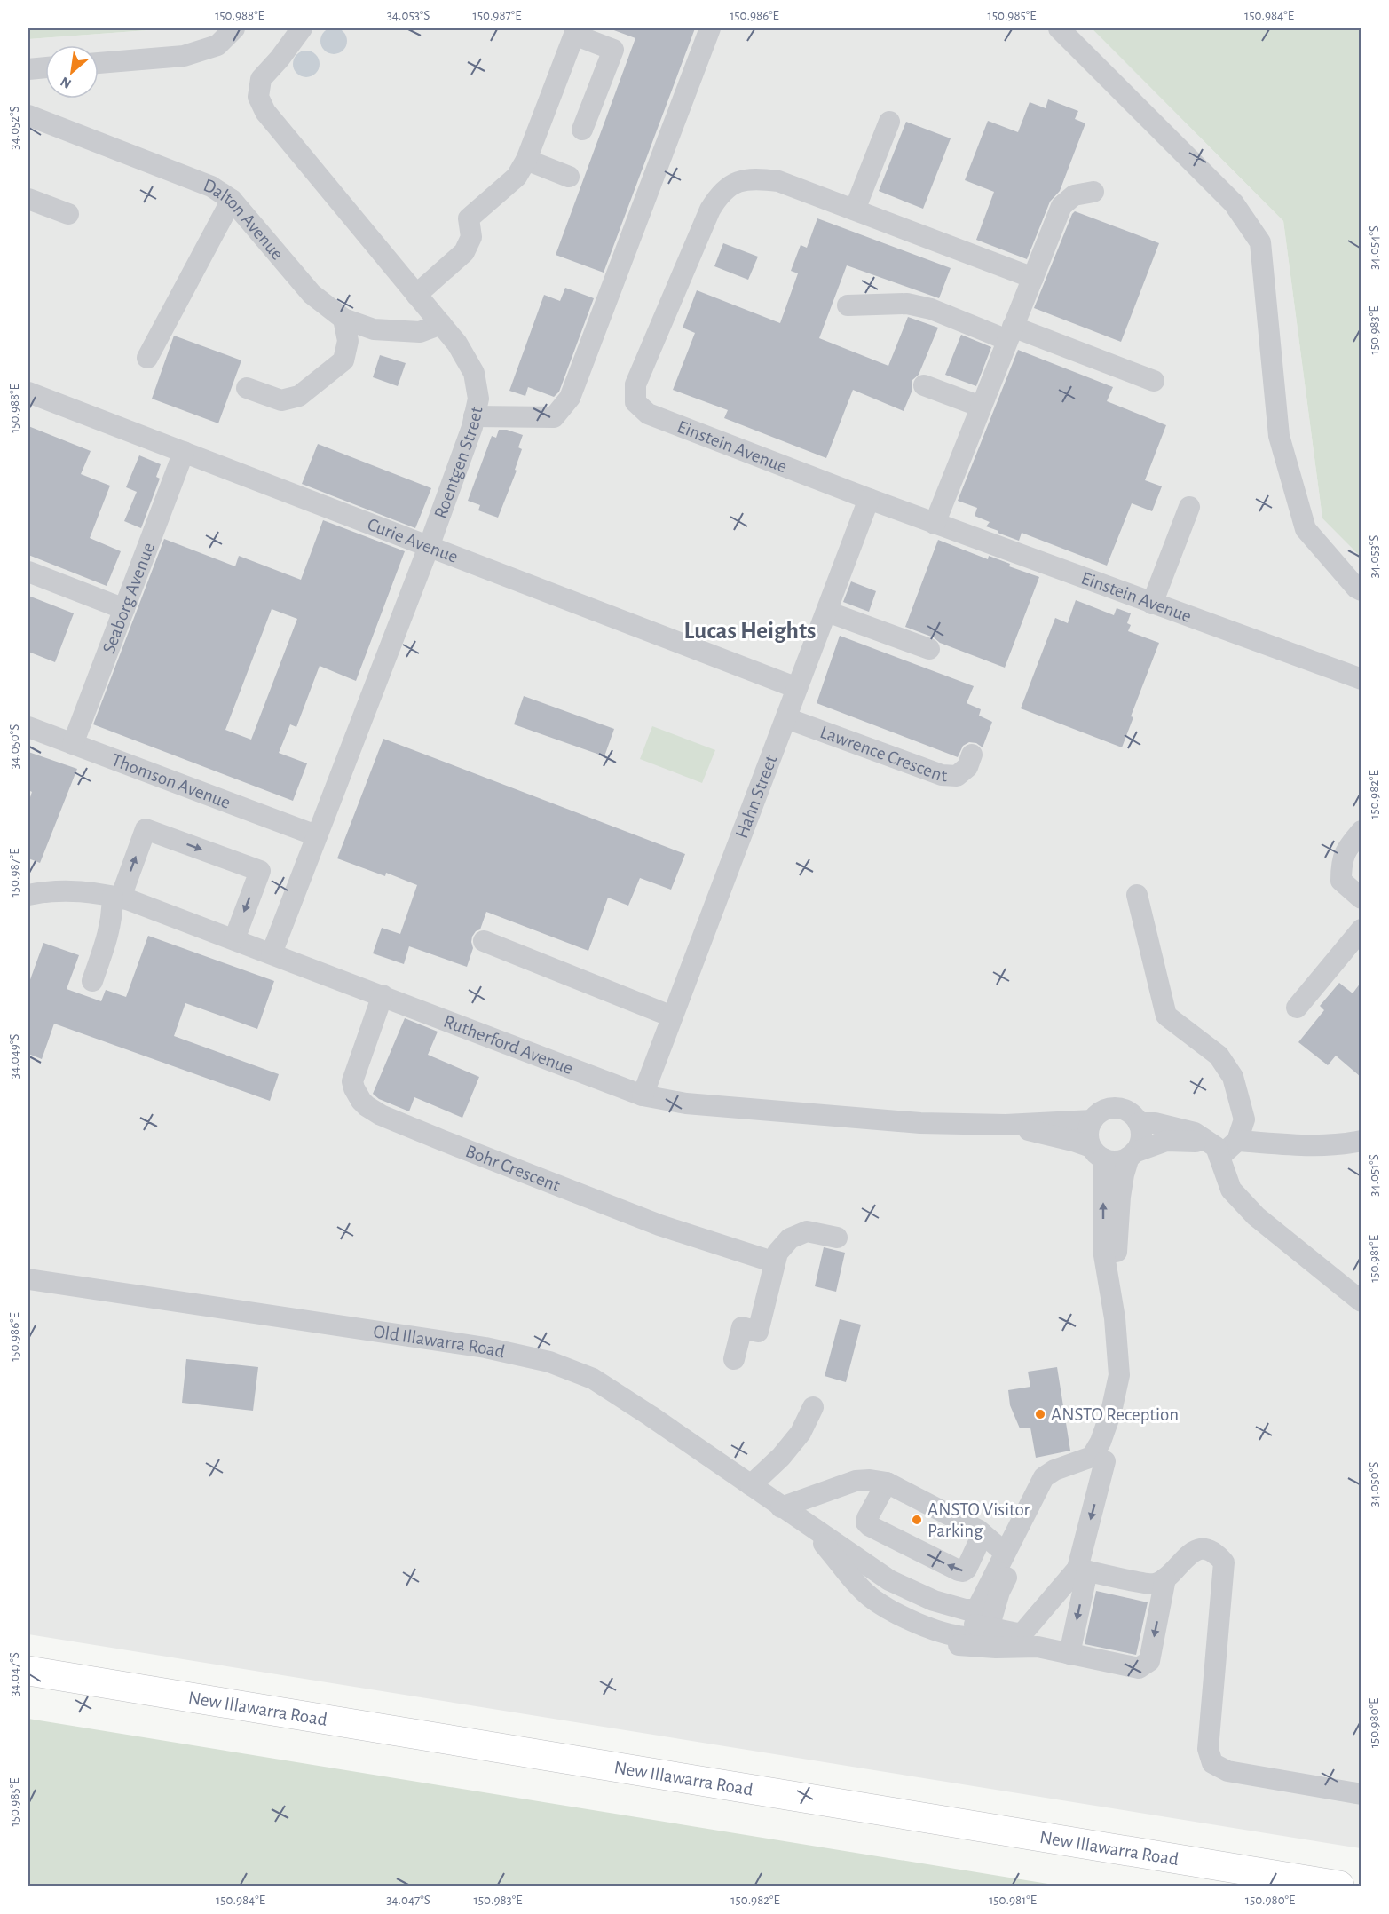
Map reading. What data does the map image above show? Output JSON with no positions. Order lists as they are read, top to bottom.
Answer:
{
  "streets": {
    "highway": ["New Illawarra Road"],
    "lane": [
      "Dalton Avenue",
      "Einstein Avenue",
      "Roentgen Street",
      "Curie Avenue",
      "Seaborg Avenue",
      "Lawrence Crescent",
      "Thomson Avenue",
      "Hahn Street",
      "Rutherford Avenue",
      "Bohr Crescent",
      "Old Illawarra Road"
    ]
  },
  "crossings": [
    ["Dalton Avenue", "Roentgen Street"],
    ["Einstein Avenue", "Hahn Street"],
    ["Roentgen Street", "Curie Avenue"],
    ["Roentgen Street", "Thomson Avenue"],
    ["Roentgen Street", "Rutherford Avenue"],
    ["Curie Avenue", "Seaborg Avenue"],
    ["Curie Avenue", "Hahn Street"],
    ["Seaborg Avenue", "Thomson Avenue"],
    ["Lawrence Crescent", "Hahn Street"],
    ["Hahn Street", "Rutherford Avenue"],
    ["Rutherford Avenue", "Bohr Crescent"]
  ],
  "districts": ["Lucas Heights"],
  "places": ["ANSTO Reception", "ANSTO Visitor Parking"],
  "north": "bottom left",
  "coordinates": [
    "150.988°E",
    "34.053°S",
    "150.987°E",
    "150.986°E",
    "150.985°E",
    "150.984°E",
    "34.052°S",
    "34.054°S",
    "150.983°E",
    "34.050°S",
    "150.982°E",
    "34.049°S",
    "34.051°S",
    "150.981°E",
    "34.047°S",
    "150.980°E"
  ]
}
